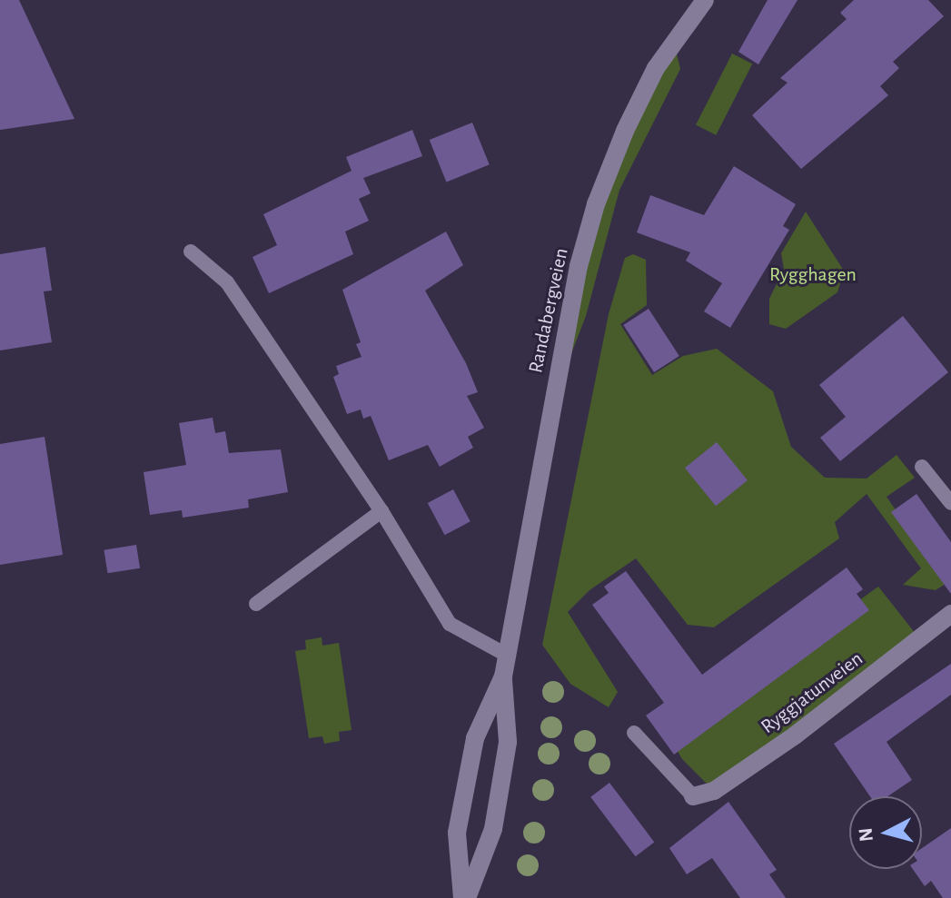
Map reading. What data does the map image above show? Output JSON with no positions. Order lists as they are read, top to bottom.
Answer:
{
  "streets": {
    "main road": ["Randabergveien", "Ryggjatunveien"]
  },
  "parks": ["Rygghagen"],
  "north": "left"
}
